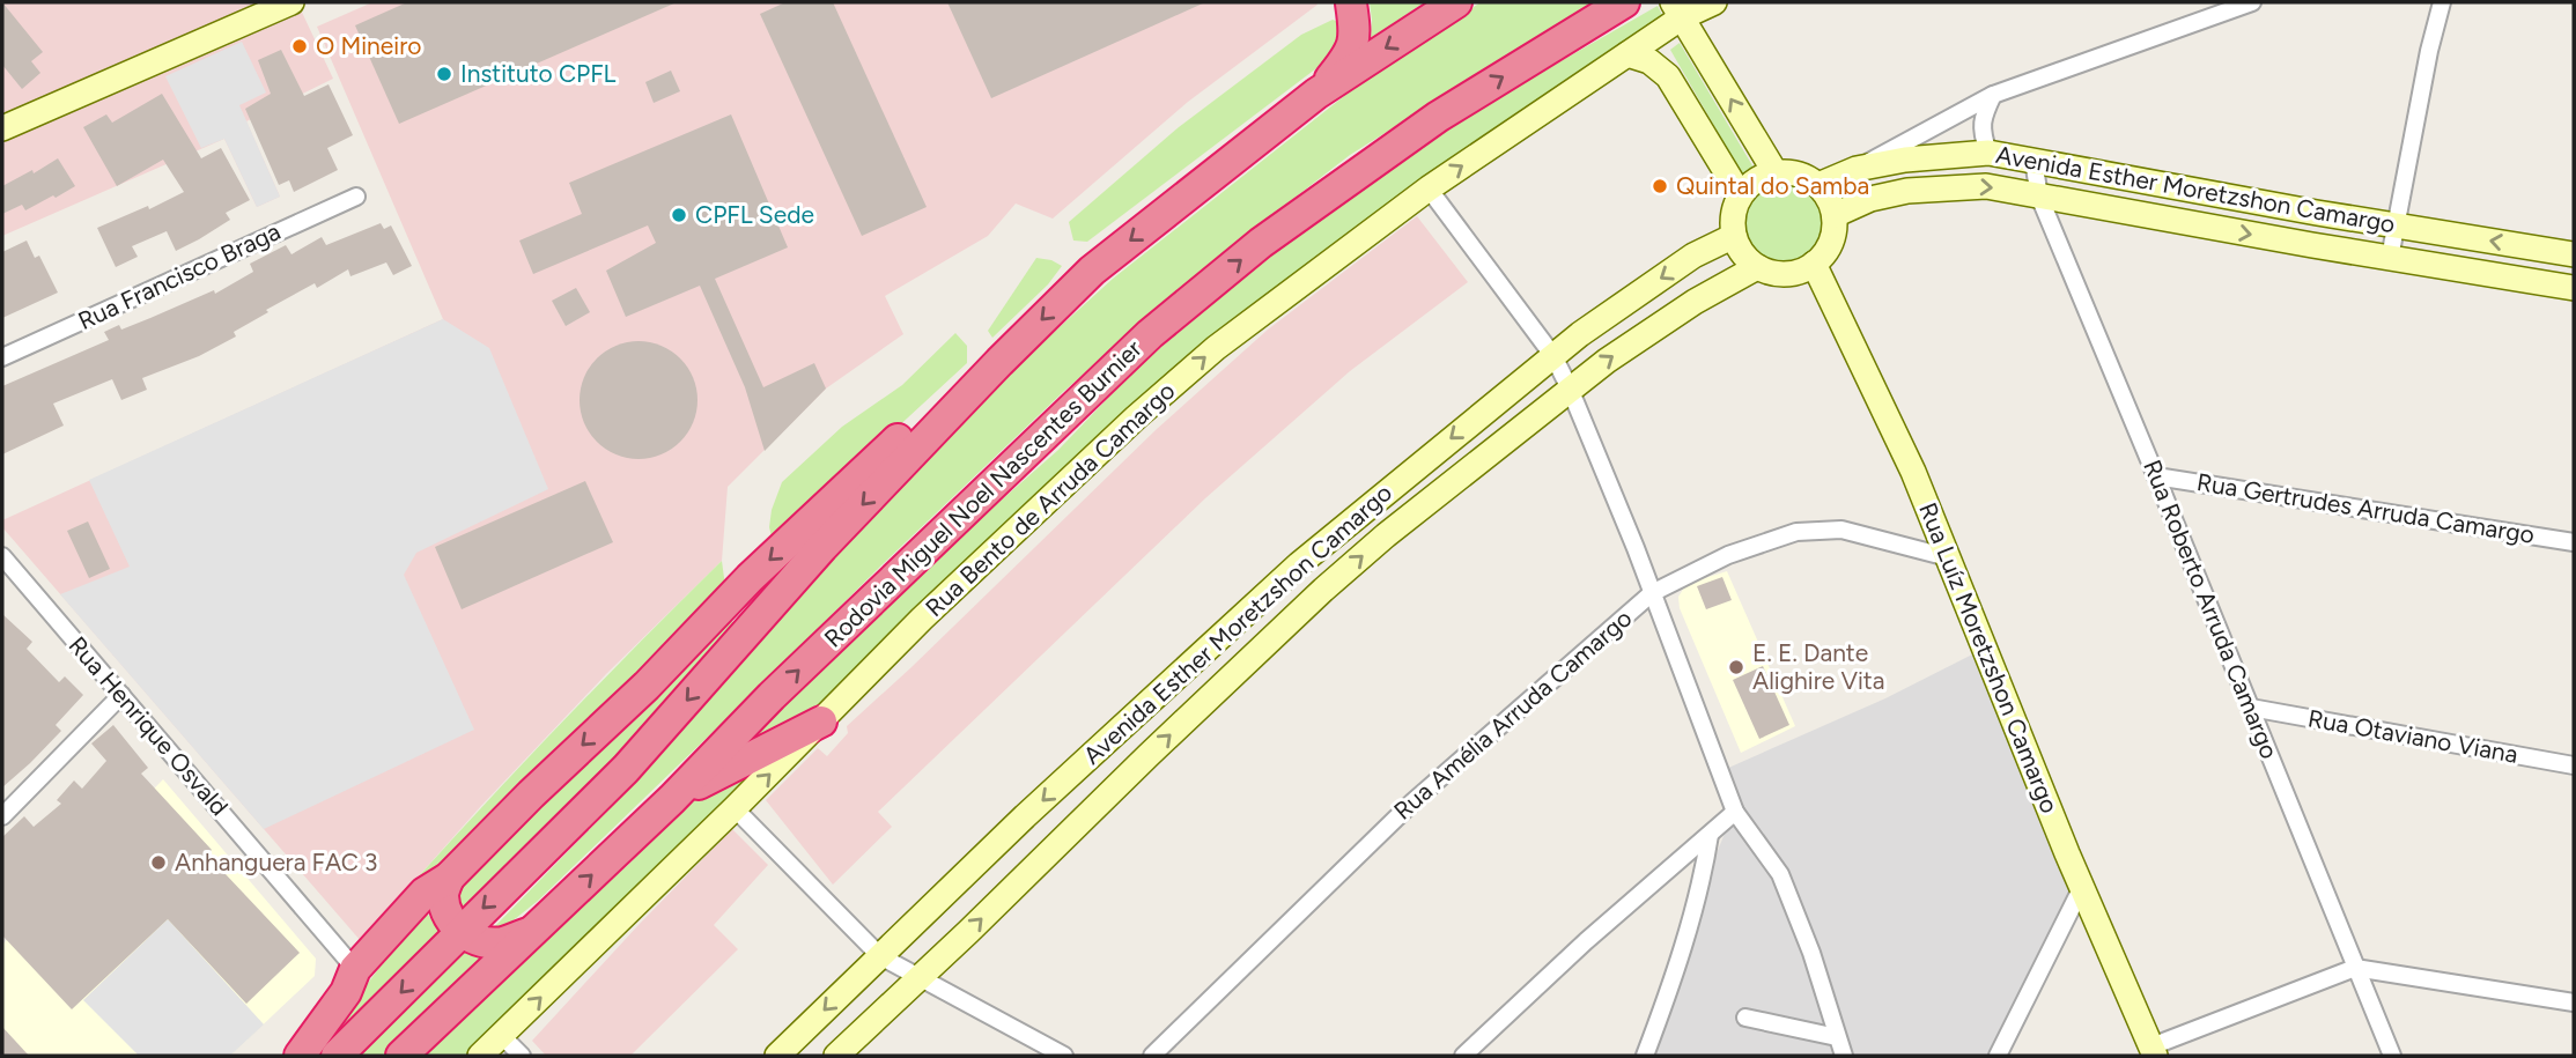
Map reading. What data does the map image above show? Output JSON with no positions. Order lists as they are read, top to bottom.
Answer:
{
  "streets": {
    "highway": ["Rodovia Miguel Noel Nascentes Burnier"],
    "main road": ["Avenida Esther Moretzshon Camargo", "Rua Bento de Arruda Camargo", "Rua Luíz Moretzshon Camargo"],
    "street": [
      "Rua Francisco Braga",
      "Rua Gertrudes Arruda Camargo",
      "Rua Roberto Arruda Camargo",
      "Rua Amélia Arruda Camargo",
      "Rua Henrique Osvald",
      "Rua Otaviano Viana"
    ]
  },
  "crossings": [
    ["Avenida Esther Moretzshon Camargo", "Rua Roberto Arruda Camargo"],
    ["Avenida Esther Moretzshon Camargo", "Rua Luíz Moretzshon Camargo"],
    ["Rua Gertrudes Arruda Camargo", "Rua Roberto Arruda Camargo"],
    ["Rua Roberto Arruda Camargo", "Rua Otaviano Viana"],
    ["Rua Luíz Moretzshon Camargo", "Rua Amélia Arruda Camargo"]
  ],
  "one_way": ["Rua Bento de Arruda Camargo"],
  "places": [
    "O Mineiro",
    "Instituto CPFL",
    "Quintal do Samba",
    "CPFL Sede",
    "E. E. Dante Alighire Vita",
    "Anhanguera FAC 3"
  ]
}
